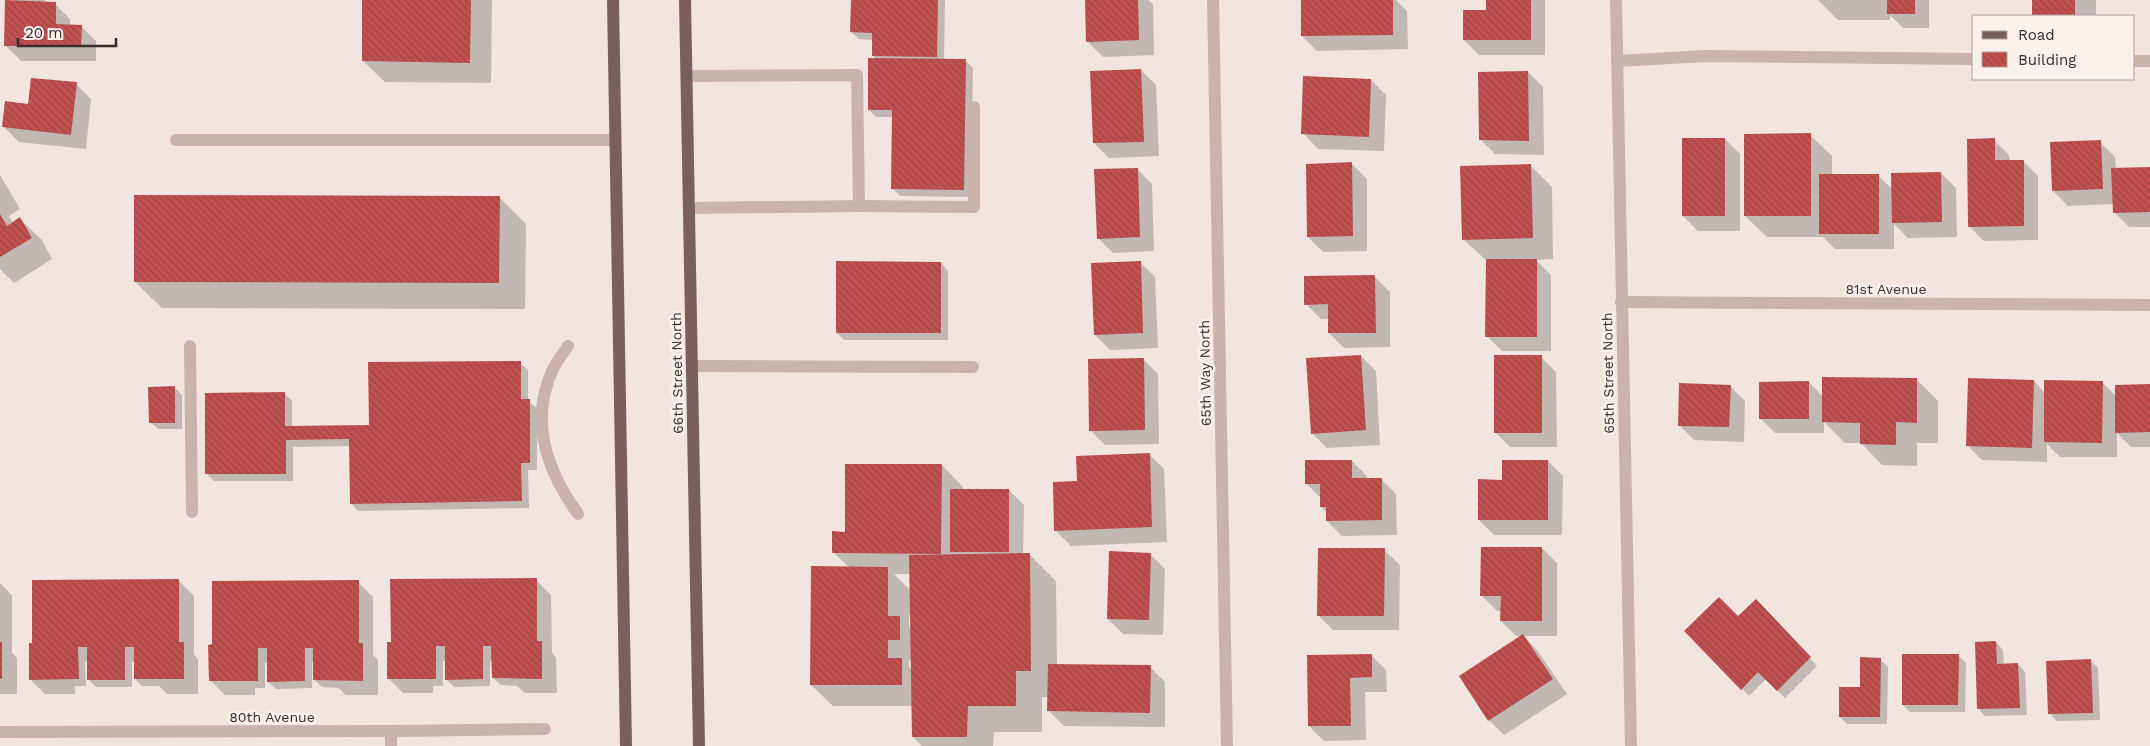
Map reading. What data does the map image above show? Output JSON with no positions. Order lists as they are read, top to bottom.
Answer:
{
  "streets": {
    "main road": ["66th Street North"],
    "street": [
      "81st Avenue",
      "65th Way North",
      "65th Street North",
      "80th Avenue"
    ]
  },
  "crossings": [
    ["81st Avenue", "65th Street North"]
  ],
  "legend": ["Road", "Building"],
  "scale_bar": "20 m"
}
